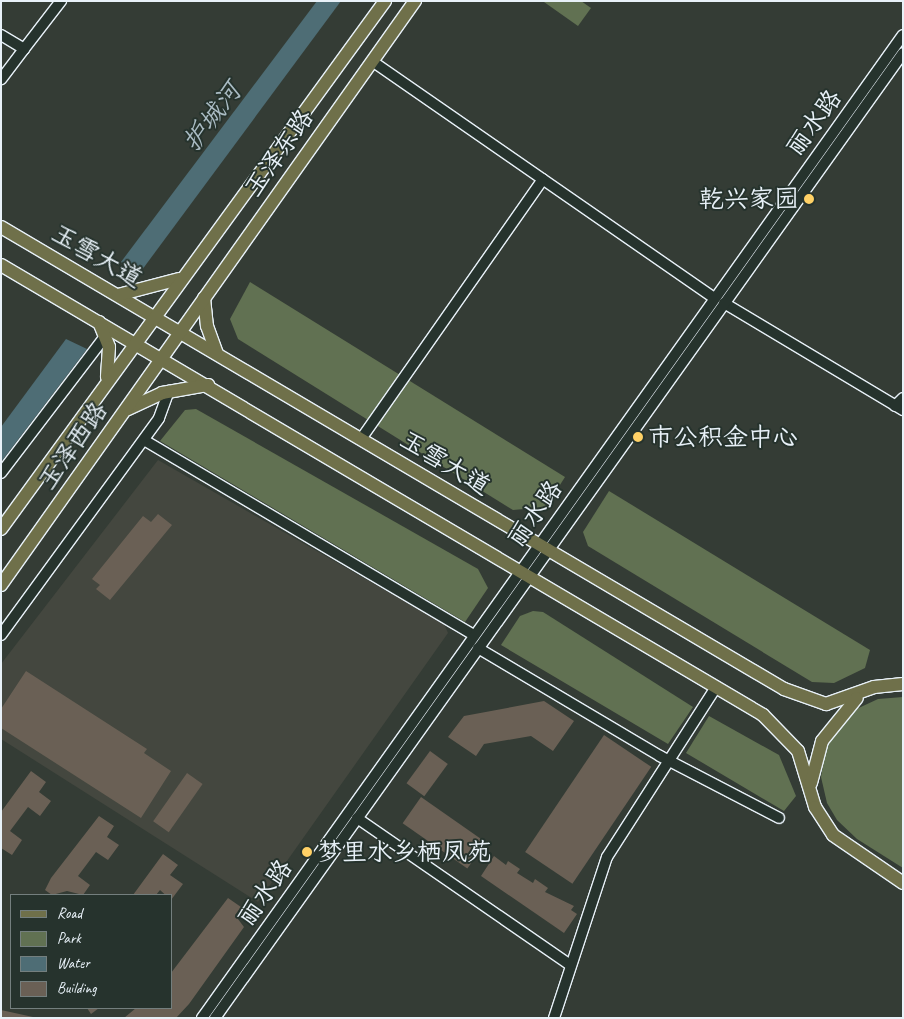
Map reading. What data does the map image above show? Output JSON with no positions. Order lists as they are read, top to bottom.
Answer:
{
  "streets": {
    "main road": ["玉泽东路", "玉雪大道", "玉泽西路"],
    "street": ["丽水路"]
  },
  "crossings": [
    ["丽水路", "玉雪大道"],
    ["玉泽东路", "玉雪大道"],
    ["玉泽东路", "玉泽西路"],
    ["玉雪大道", "玉泽西路"]
  ],
  "water": ["护城河"],
  "places": ["乾兴家园", "市公积金中心", "梦里水乡栖凤苑"],
  "legend": [
    "Road",
    "Park",
    "Water",
    "Building"
  ]
}
